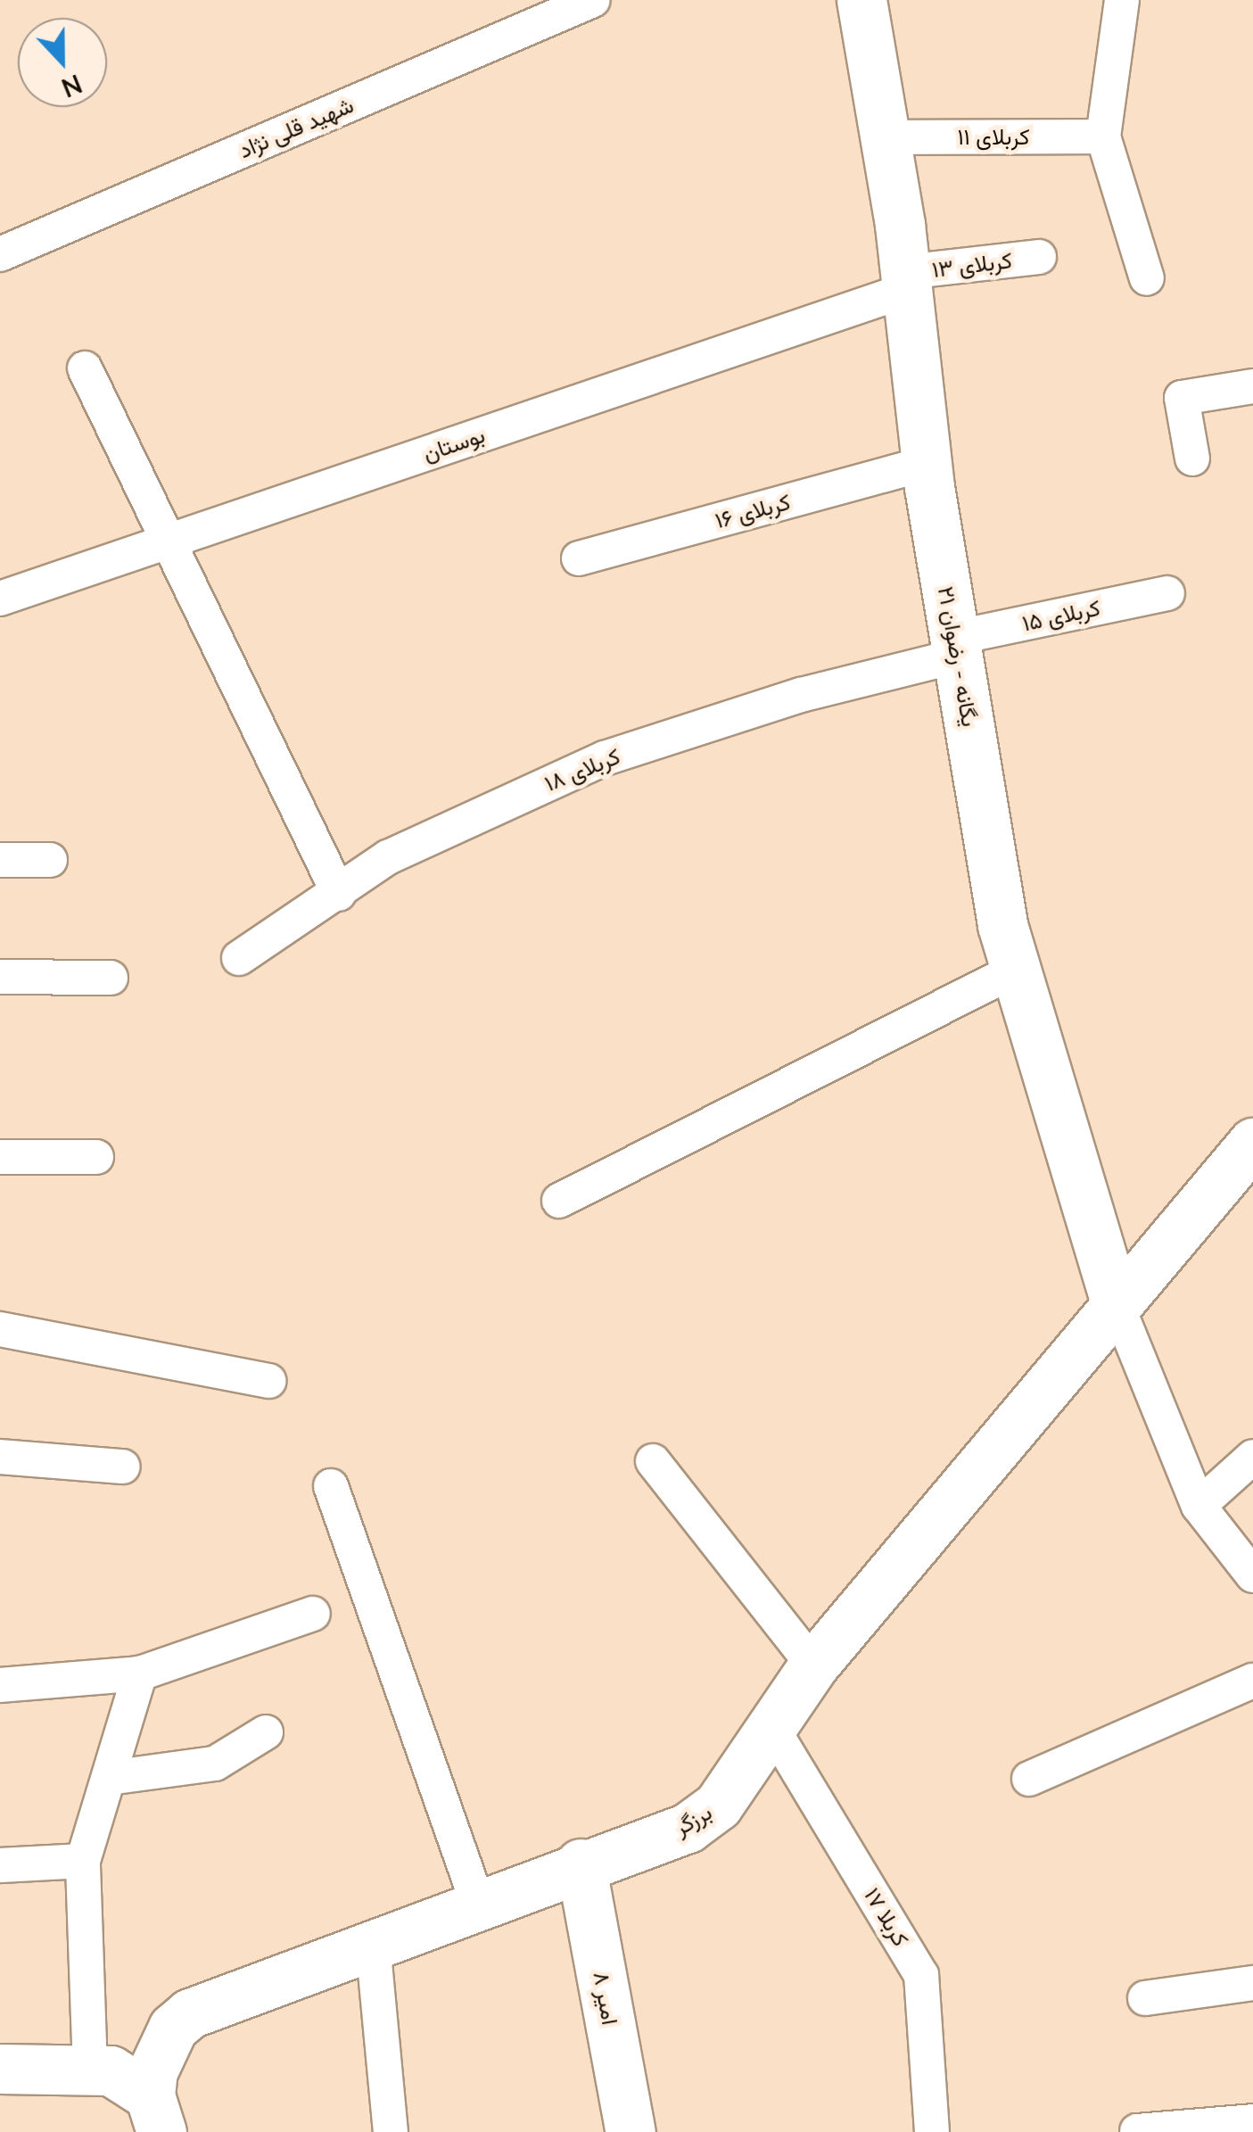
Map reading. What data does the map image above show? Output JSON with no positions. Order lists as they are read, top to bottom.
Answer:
{
  "streets": {
    "street": [
      "شهید قلی نژاد",
      "کربلای ۱۱",
      "کربلای ۱۳",
      "بوستان",
      "کربلای ۱۶",
      "کربلای ۱۵",
      "یگانه - رضوان ۲۱",
      "کربلای ۱۸",
      "برزگر",
      "کربلا ۱۷",
      "امیر ۸"
    ]
  },
  "crossings": [
    ["کربلای ۱۱", "یگانه - رضوان ۲۱"],
    ["کربلای ۱۳", "بوستان"],
    ["کربلای ۱۳", "یگانه - رضوان ۲۱"],
    ["بوستان", "یگانه - رضوان ۲۱"],
    ["کربلای ۱۶", "یگانه - رضوان ۲۱"],
    ["کربلای ۱۵", "یگانه - رضوان ۲۱"],
    ["کربلای ۱۵", "کربلای ۱۸"],
    ["یگانه - رضوان ۲۱", "کربلای ۱۸"],
    ["یگانه - رضوان ۲۱", "برزگر"],
    ["برزگر", "کربلا ۱۷"],
    ["برزگر", "امیر ۸"]
  ],
  "north": "bottom"
}
